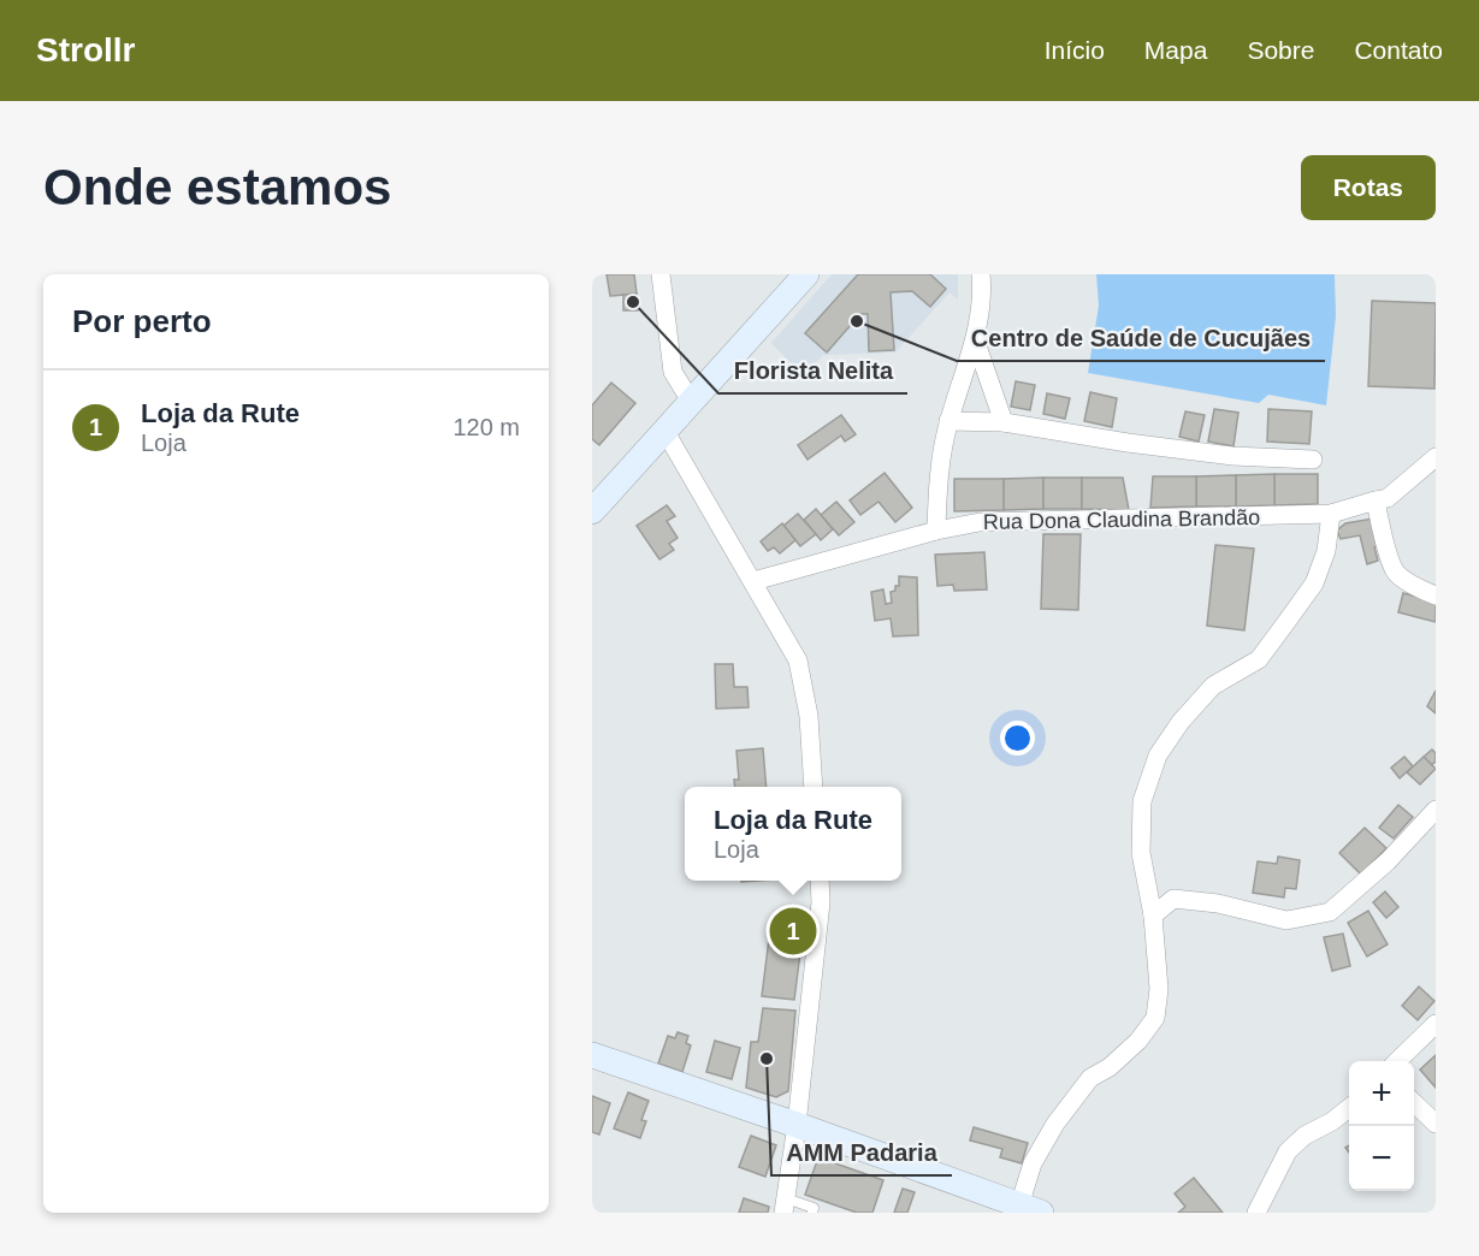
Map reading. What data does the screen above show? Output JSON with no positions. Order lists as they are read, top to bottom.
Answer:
{
  "streets": {
    "street": ["Rua Dona Claudina Brandão"]
  },
  "places": ["Florista Nelita", "Centro de Saúde de Cucujães", "AMM Padaria"],
  "page": {
    "header": "Strollr",
    "nav": [
      "Início",
      "Mapa",
      "Sobre",
      "Contato"
    ],
    "buttons": "Rotas",
    "title": "Onde estamos",
    "heading": "Por perto",
    "list": [
      {
        "mark": "1",
        "name": "Loja da Rute",
        "note": "Loja",
        "value": "120 m"
      }
    ],
    "popup": ["Loja da Rute", "Loja"],
    "pins": "1",
    "map_buttons": ["+", "−"]
  }
}
